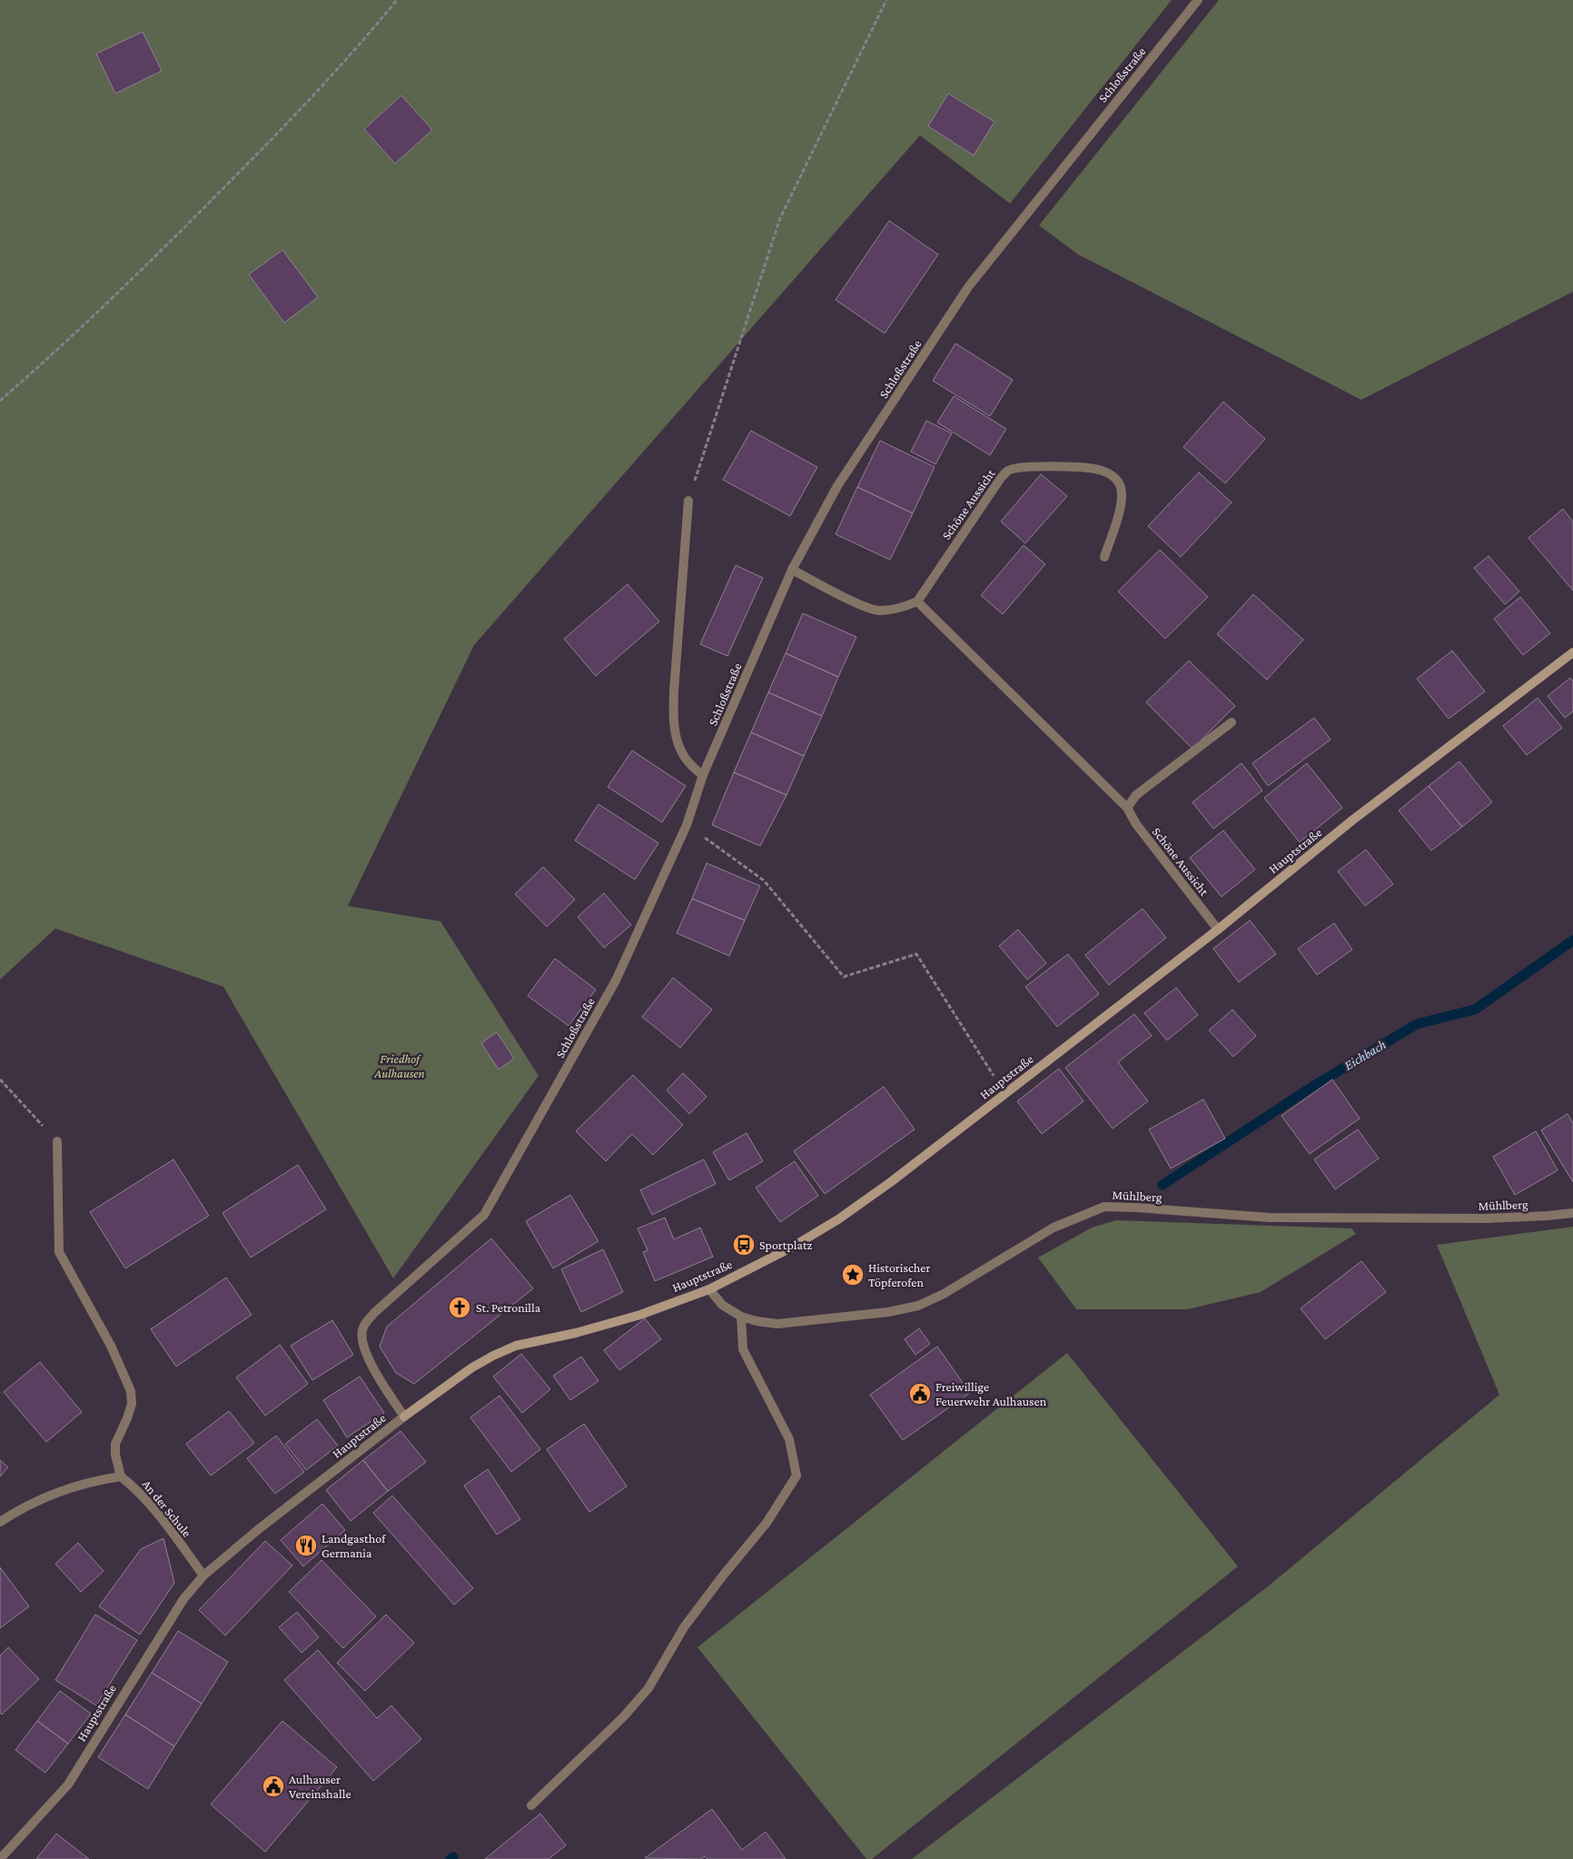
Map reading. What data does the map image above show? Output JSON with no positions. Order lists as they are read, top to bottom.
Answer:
{
  "streets": {
    "main road": ["Hauptstraße"],
    "street": [
      "Schloßstraße",
      "Schöne Aussicht",
      "Mühlberg",
      "An der Schule"
    ]
  },
  "crossings": [
    ["Schloßstraße", "Hauptstraße"],
    ["Schöne Aussicht", "Hauptstraße"],
    ["Hauptstraße", "Mühlberg"],
    ["Hauptstraße", "An der Schule"]
  ],
  "water": ["Eichbach"],
  "parks": ["Friedhof Aulhausen"],
  "places": {
    "bus stop": ["Sportplatz"],
    "place": ["Historischer Töpferofen"],
    "church": ["St. Petronilla"],
    "public building": ["Freiwillige Feuerwehr Aulhausen", "Aulhauser Vereinshalle"],
    "restaurant": ["Landgasthof Germania"]
  }
}
